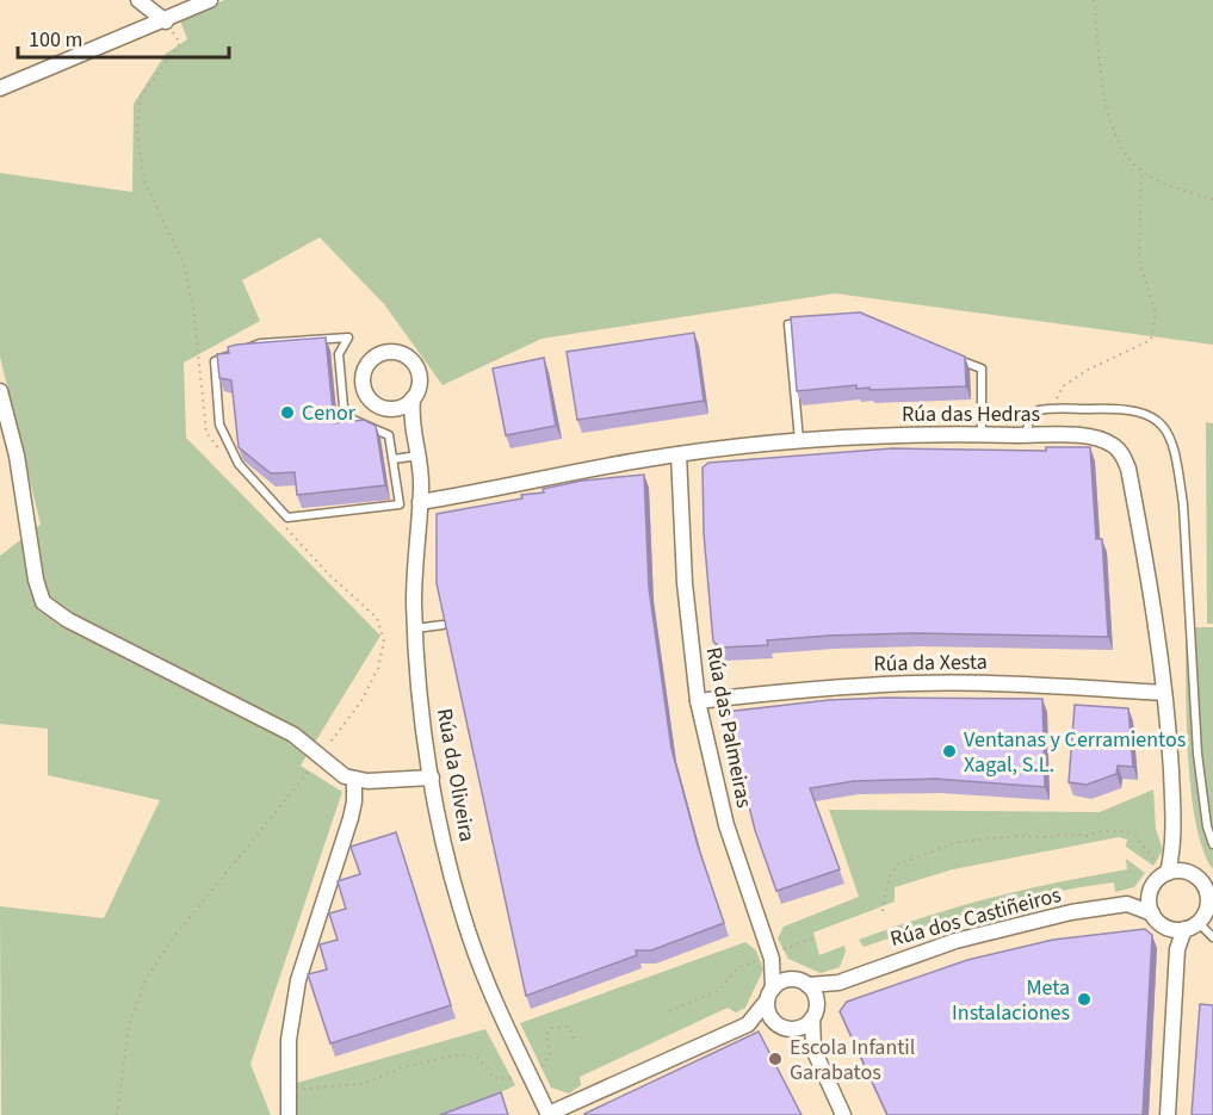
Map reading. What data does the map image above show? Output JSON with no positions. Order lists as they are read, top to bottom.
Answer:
{
  "streets": {
    "street": [
      "Rúa das Hedras",
      "Rúa da Xesta",
      "Rúa das Palmeiras",
      "Rúa da Oliveira",
      "Rúa dos Castiñeiros"
    ]
  },
  "crossings": [
    ["Rúa das Hedras", "Rúa da Xesta"],
    ["Rúa das Hedras", "Rúa das Palmeiras"],
    ["Rúa das Hedras", "Rúa da Oliveira"],
    ["Rúa das Hedras", "Rúa dos Castiñeiros"],
    ["Rúa da Xesta", "Rúa das Palmeiras"],
    ["Rúa das Palmeiras", "Rúa dos Castiñeiros"]
  ],
  "places": [
    "Cenor",
    "Ventanas y Cerramientos Xagal, S.L.",
    "Meta Instalaciones",
    "Escola Infantil Garabatos"
  ],
  "scale_bar": "100 m"
}
